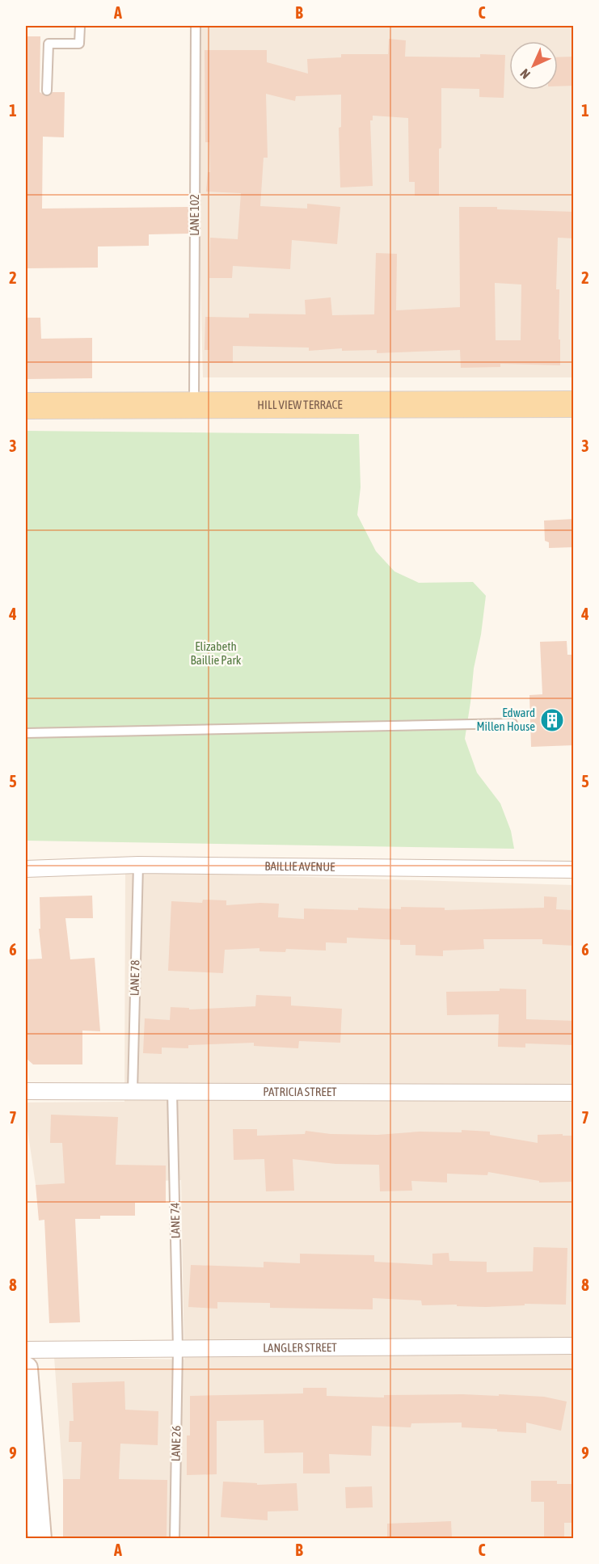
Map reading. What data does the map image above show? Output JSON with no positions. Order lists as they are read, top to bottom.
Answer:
{
  "streets": {
    "main road": ["HILL VIEW TERRACE"],
    "street": ["BAILLIE AVENUE", "PATRICIA STREET", "LANGLER STREET"],
    "lane": [
      "LANE 102",
      "LANE 78",
      "LANE 74",
      "LANE 26"
    ]
  },
  "crossings": [
    ["LANE 102", "HILL VIEW TERRACE"],
    ["BAILLIE AVENUE", "LANE 78"],
    ["LANE 78", "PATRICIA STREET"],
    ["PATRICIA STREET", "LANE 74"],
    ["LANE 74", "LANGLER STREET"],
    ["LANE 74", "LANE 26"],
    ["LANGLER STREET", "LANE 26"]
  ],
  "parks": ["Elizabeth Baillie Park"],
  "places": {
    "building": ["Edward Millen House"]
  },
  "north": "bottom left",
  "grid": {
    "columns": ["A", "B", "C"],
    "rows": [
      "1",
      "2",
      "3",
      "4",
      "5",
      "6",
      "7",
      "8",
      "9"
    ]
  }
}
